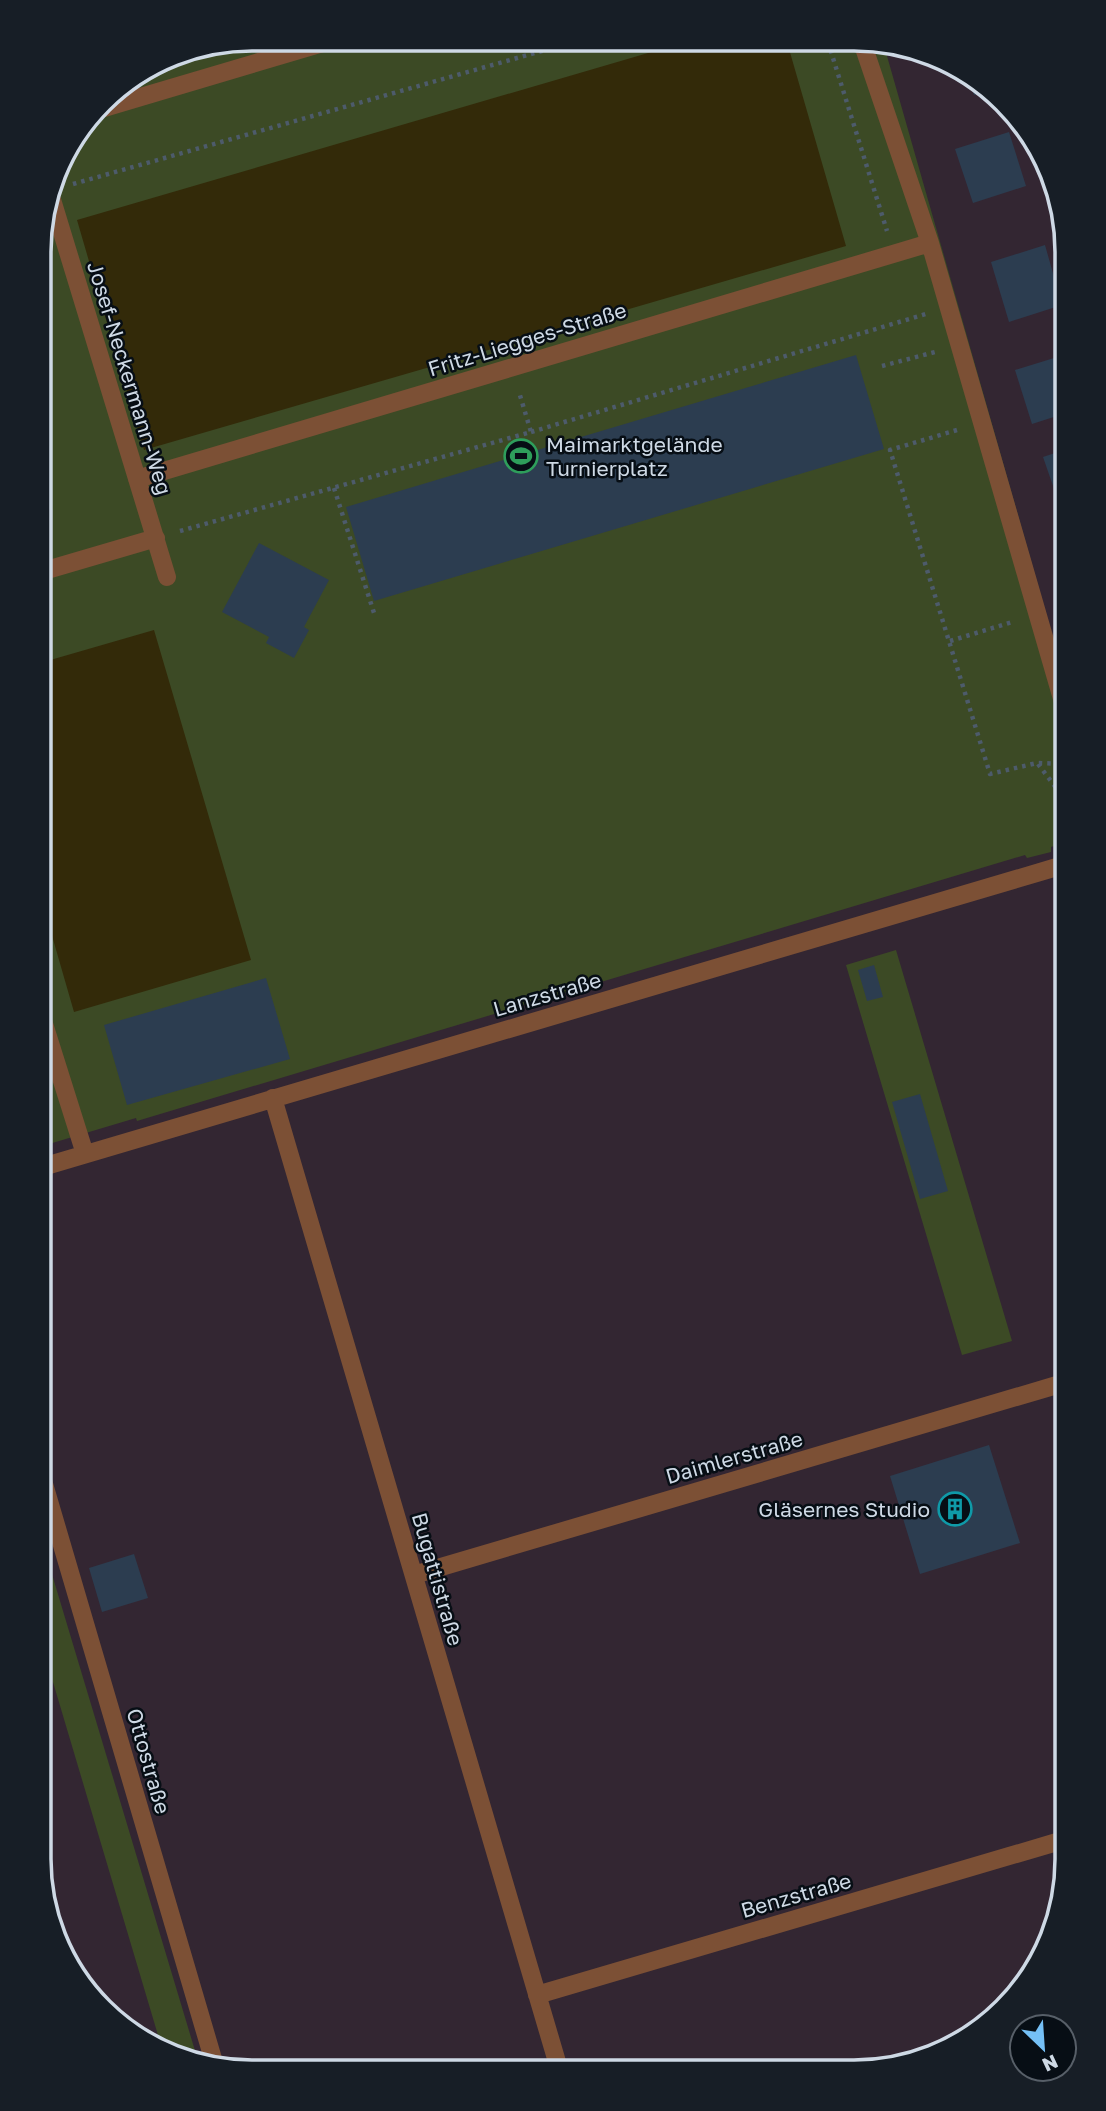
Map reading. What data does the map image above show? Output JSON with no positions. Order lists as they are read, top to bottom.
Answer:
{
  "streets": {
    "lane": [
      "Fritz-Liegges-Straße",
      "Josef-Neckermann-Weg",
      "Lanzstraße",
      "Daimlerstraße",
      "Bugattistraße",
      "Ottostraße",
      "Benzstraße"
    ]
  },
  "crossings": [
    ["Fritz-Liegges-Straße", "Josef-Neckermann-Weg"],
    ["Lanzstraße", "Bugattistraße"],
    ["Daimlerstraße", "Bugattistraße"],
    ["Bugattistraße", "Benzstraße"]
  ],
  "places": {
    "sports": ["Maimarktgelände Turnierplatz"],
    "building": ["Gläsernes Studio"]
  },
  "north": "bottom right"
}
